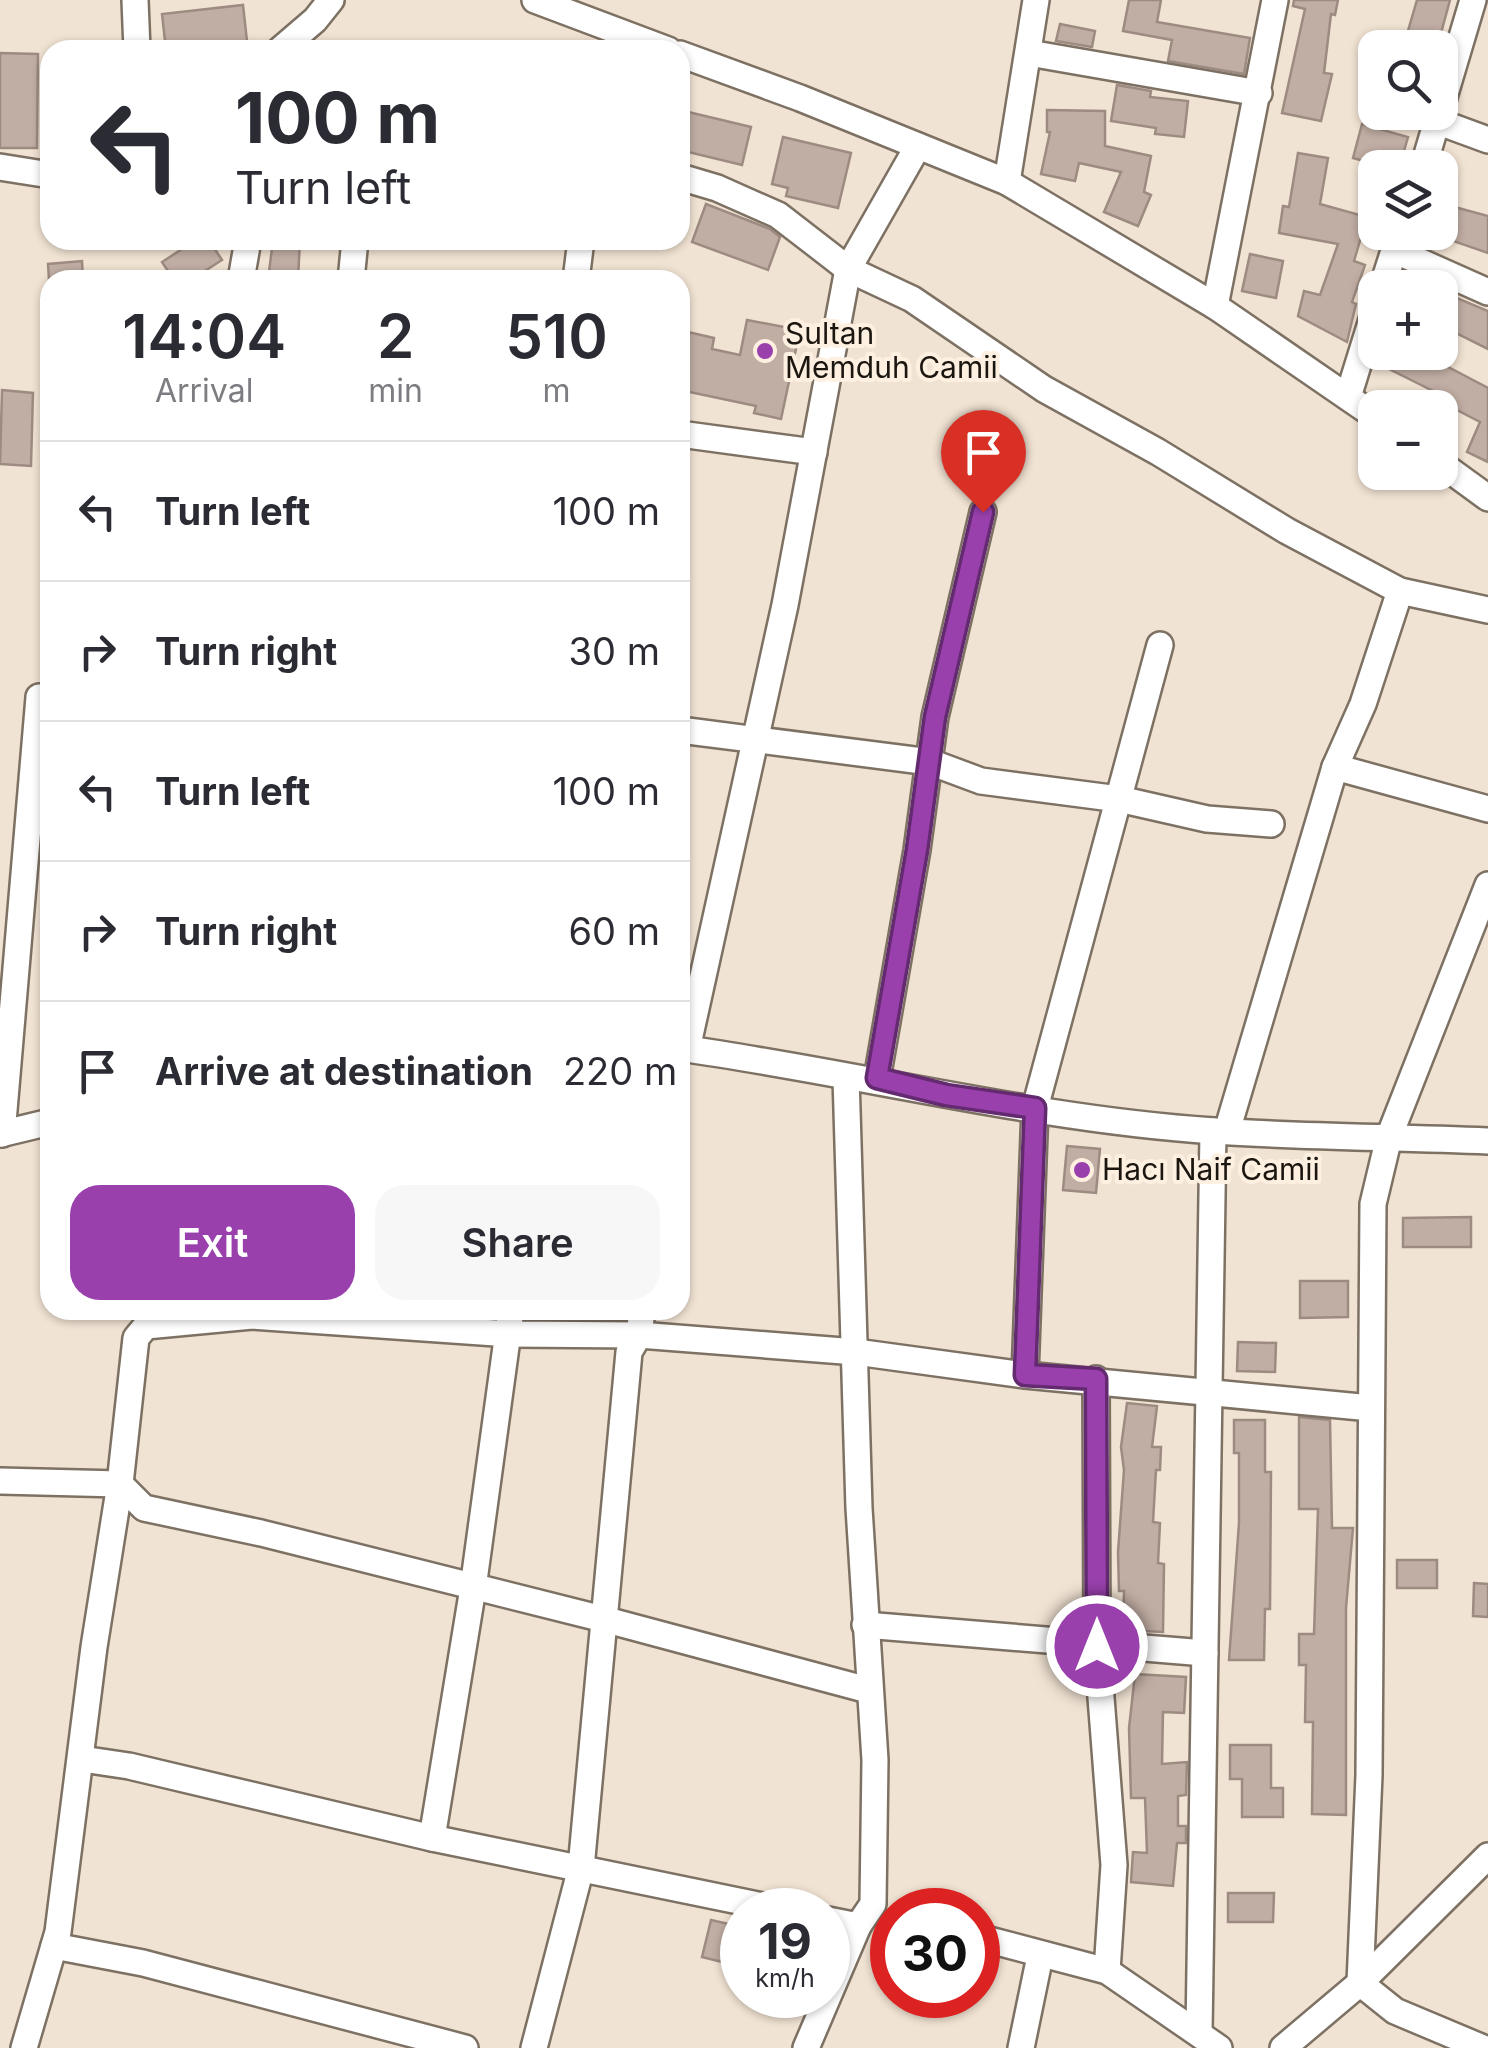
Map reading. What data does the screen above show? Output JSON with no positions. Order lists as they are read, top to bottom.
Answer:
{
  "places": ["Sultan Memduh Camii", "Hacı Naif Camii"],
  "page": {
    "map_buttons": ["+", "−"],
    "turn": ["100 m", "Turn left"],
    "eta": [
      "14:04",
      "Arrival",
      "2",
      "min",
      "510",
      "m"
    ],
    "list": [
      {
        "name": "Turn left",
        "value": "100 m"
      },
      {
        "name": "Turn right",
        "value": "30 m"
      },
      {
        "name": "Turn left",
        "value": "100 m"
      },
      {
        "name": "Turn right",
        "value": "60 m"
      },
      {
        "name": "Arrive at destination",
        "value": "220 m"
      }
    ],
    "buttons": ["Exit", "Share"],
    "speed": "19 km/h",
    "limit": "30"
  }
}
